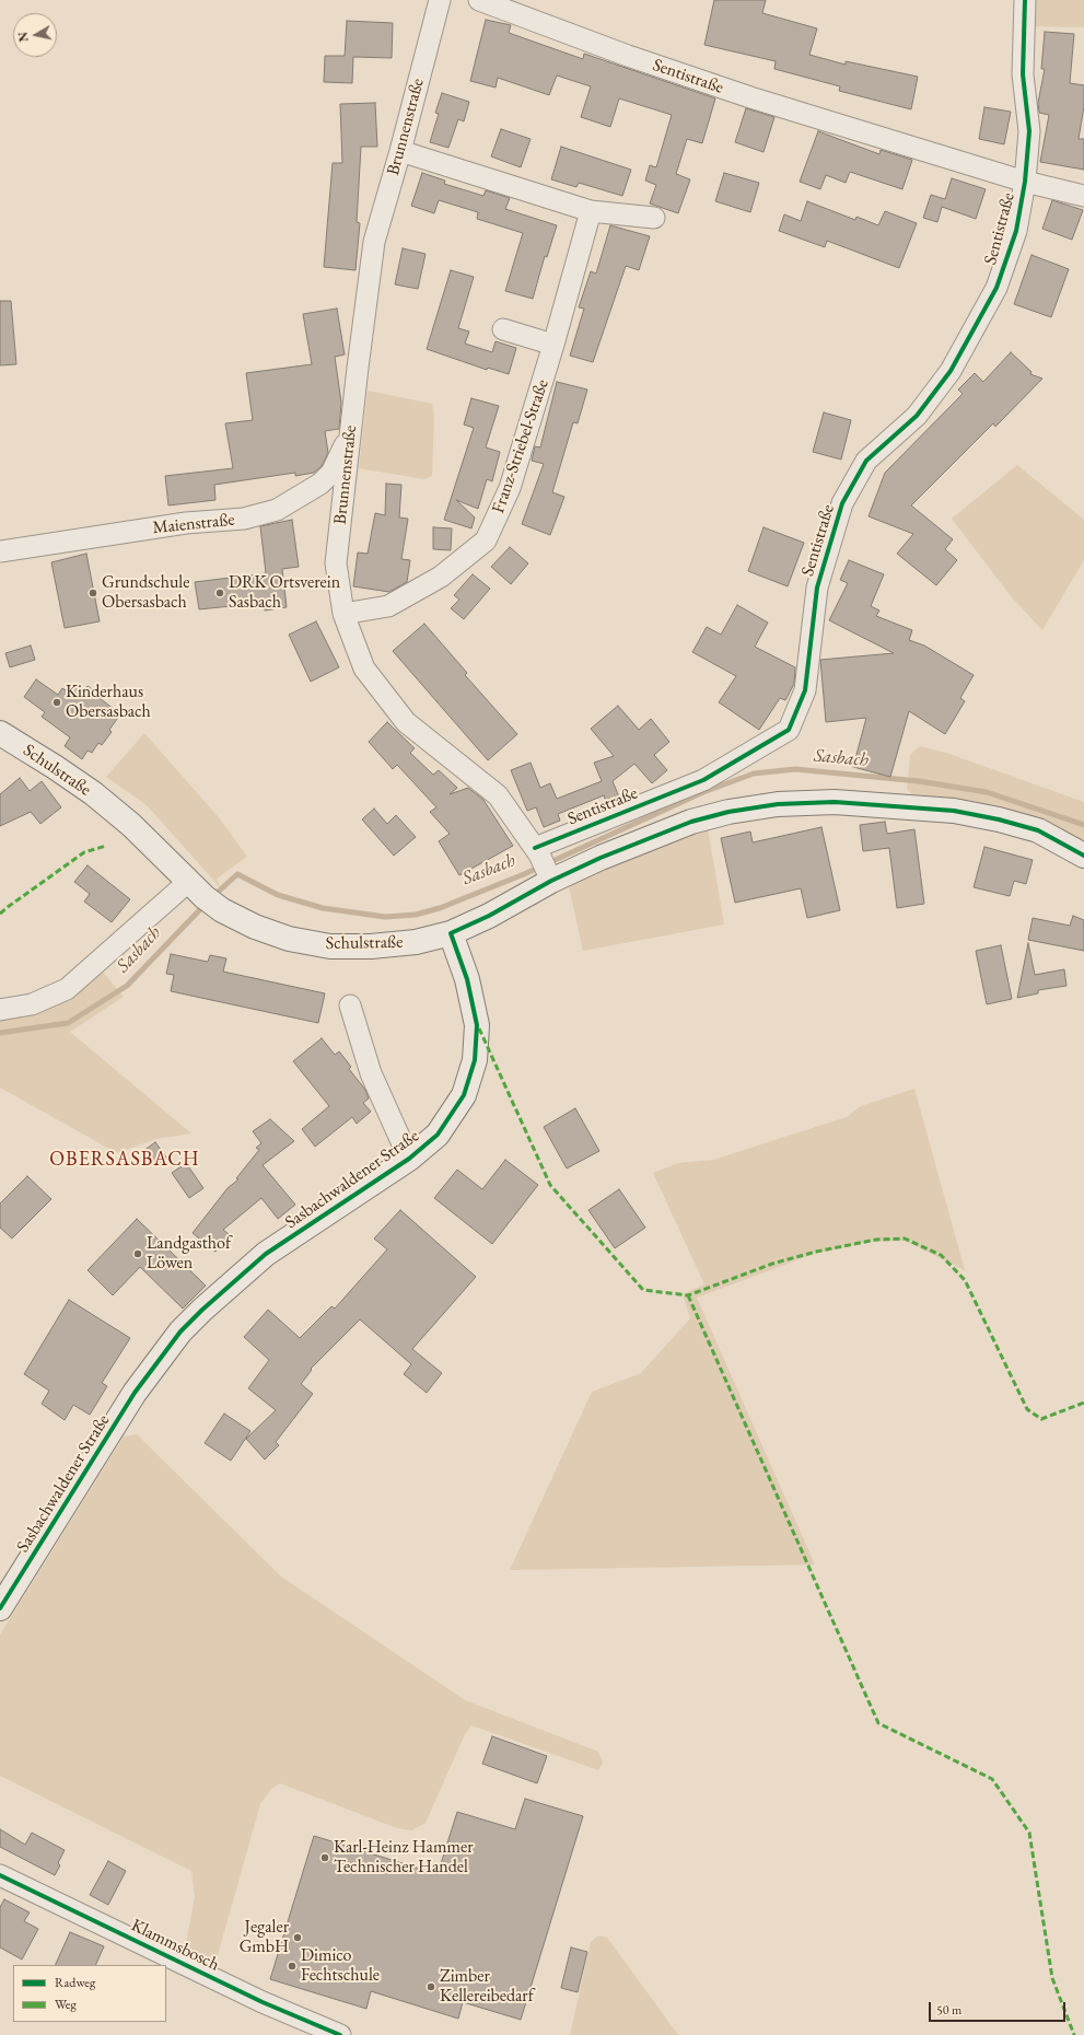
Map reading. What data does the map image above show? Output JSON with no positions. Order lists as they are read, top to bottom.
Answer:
{
  "streets": {
    "main road": ["Schulstraße", "Sasbachwaldener Straße"],
    "street": [
      "Sentistraße",
      "Brunnenstraße",
      "Franz-Striebel-Straße",
      "Maienstraße",
      "Klammsbosch"
    ]
  },
  "crossings": [
    ["Sentistraße", "Brunnenstraße"],
    ["Brunnenstraße", "Franz-Striebel-Straße"],
    ["Brunnenstraße", "Maienstraße"],
    ["Schulstraße", "Sasbachwaldener Straße"]
  ],
  "districts": ["OBERSASBACH"],
  "water": ["Sasbach"],
  "places": [
    "Grundschule Obersasbach",
    "DRK Ortsverein Sasbach",
    "Kinderhaus Obersasbach",
    "Landgasthof Löwen",
    "Karl-Heinz Hammer Technischer Handel",
    "Jegaler GmbH",
    "Dimico Fechtschule",
    "Zimber Kellereibedarf"
  ],
  "legend": ["Radweg", "Weg"],
  "scale_bar": "50 m",
  "north": "left"
}
